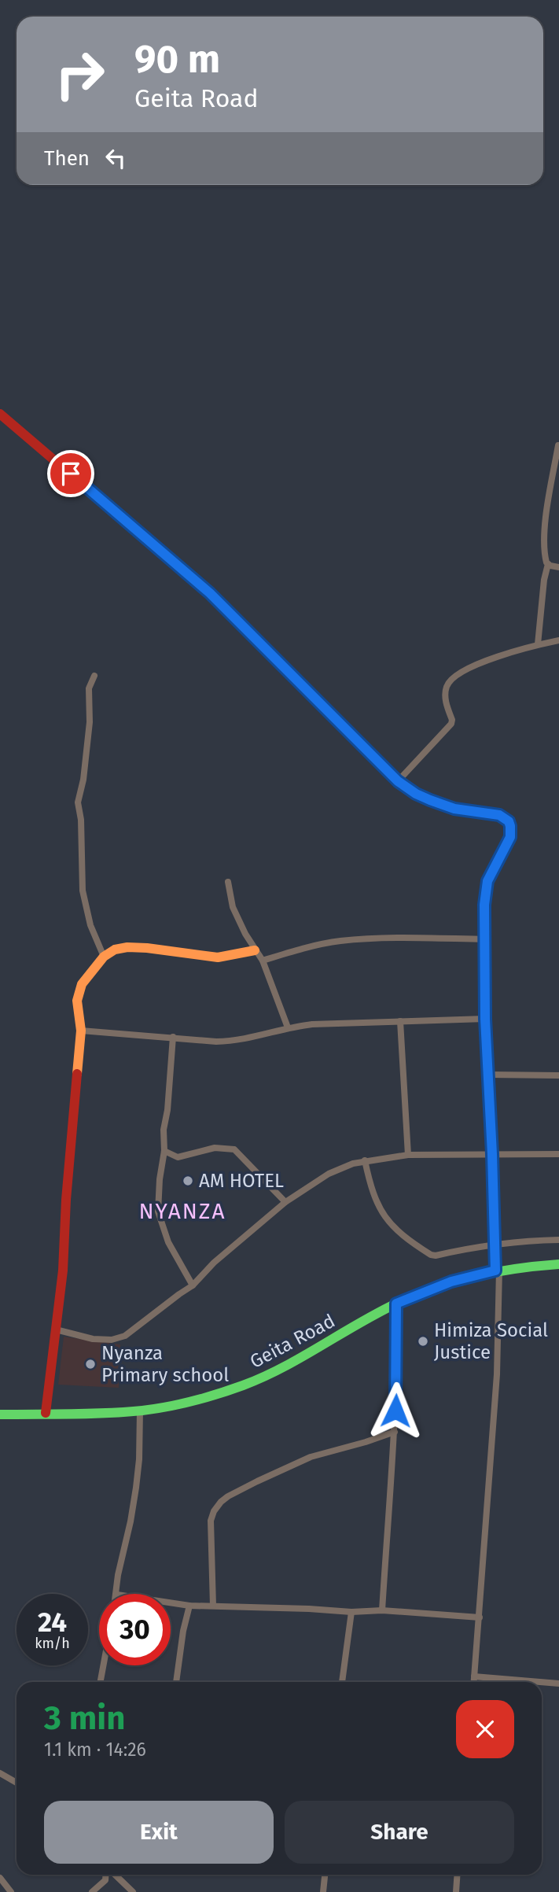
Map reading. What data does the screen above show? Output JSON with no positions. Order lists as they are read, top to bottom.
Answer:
{
  "streets": {
    "main road": ["Geita Road"]
  },
  "districts": ["NYANZA"],
  "places": ["AM HOTEL", "Himiza Social Justice", "Nyanza Primary school"],
  "page": {
    "turn": ["90 m", "Geita Road"],
    "then": "Then",
    "speed": "24 km/h",
    "limit": "30",
    "heading": ["3 min", "1.1 km · 14:26"],
    "buttons": ["Exit", "Share"]
  }
}
